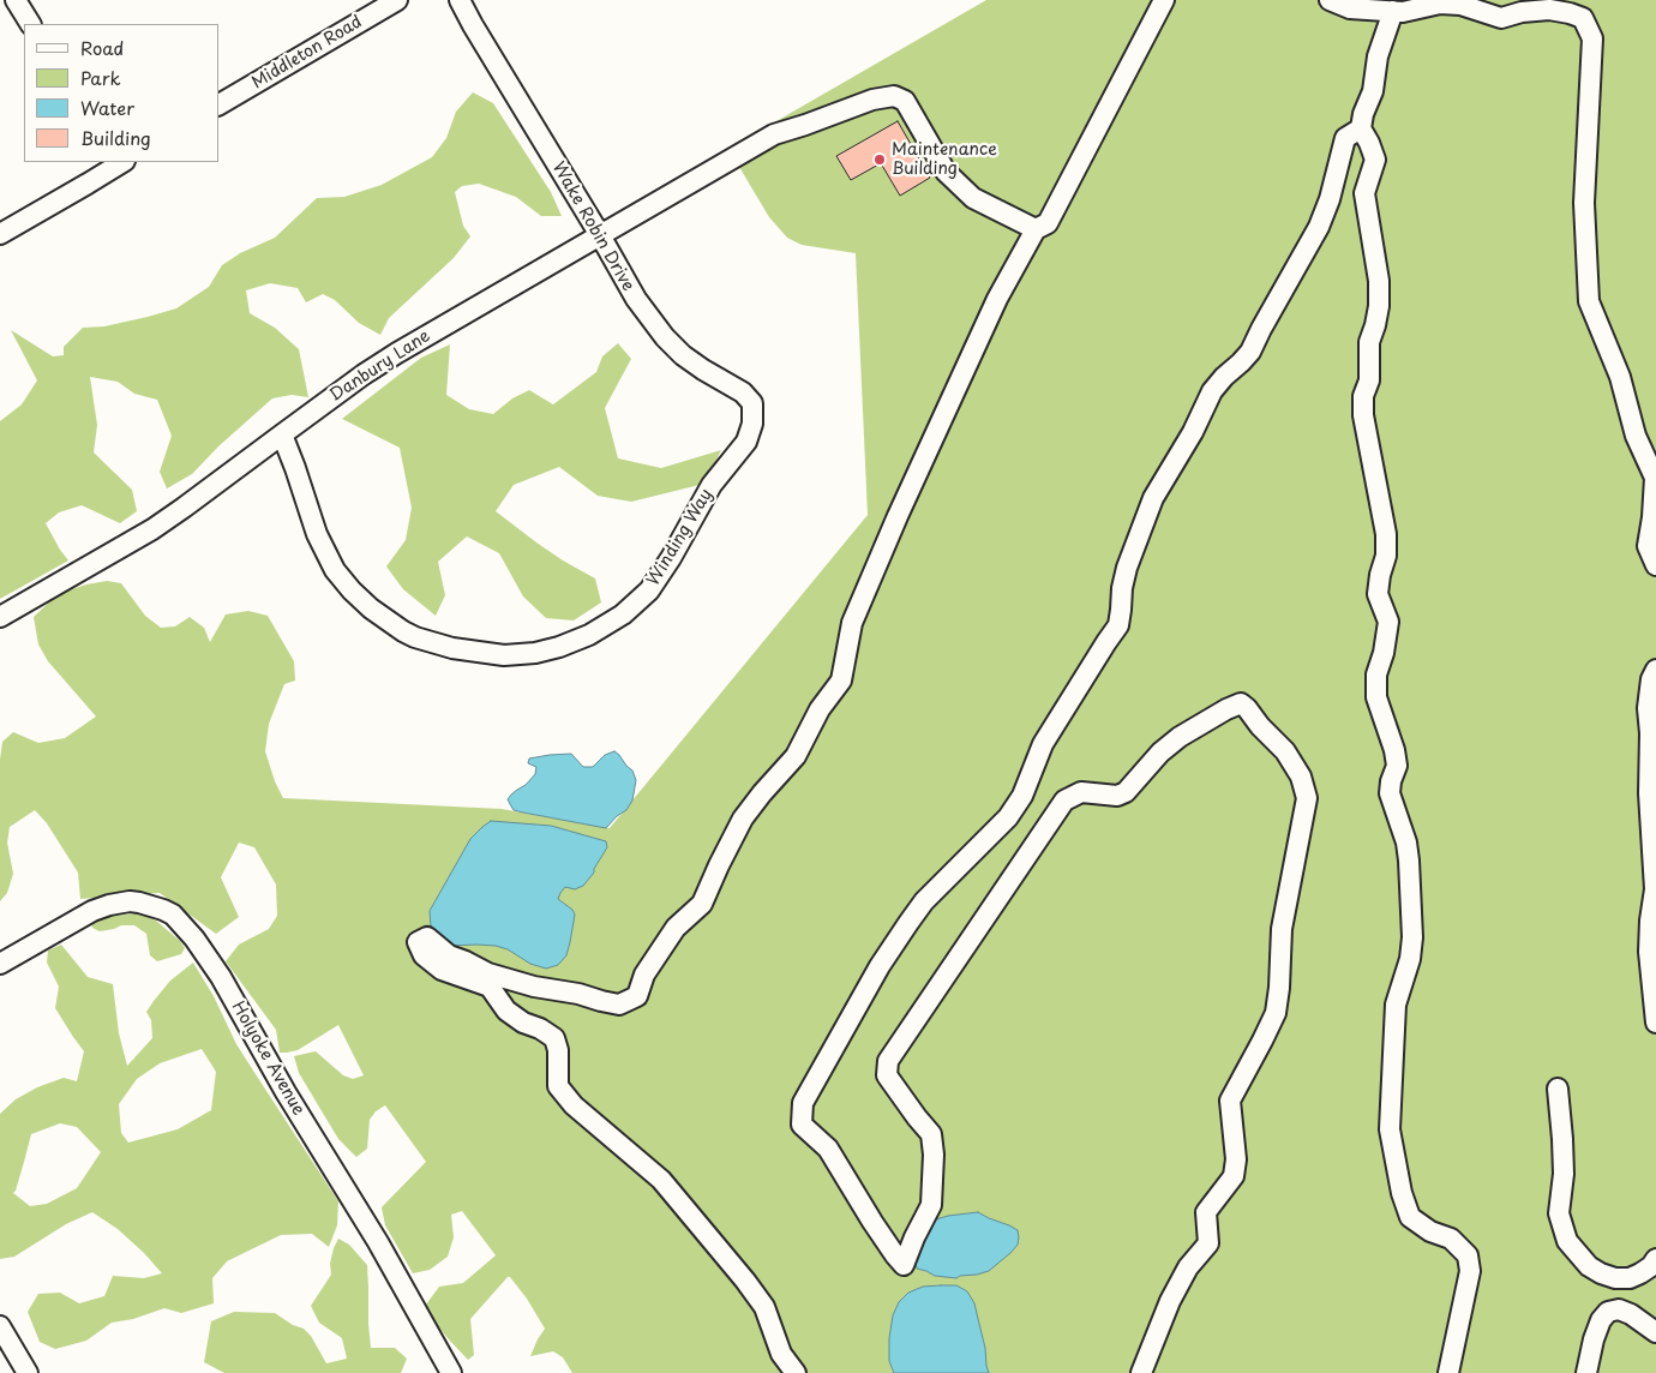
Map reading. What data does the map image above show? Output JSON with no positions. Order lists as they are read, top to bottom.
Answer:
{
  "streets": {
    "street": [
      "Middleton Road",
      "Wake Robin Drive",
      "Danbury Lane",
      "Winding Way",
      "Holyoke Avenue"
    ]
  },
  "crossings": [
    ["Wake Robin Drive", "Danbury Lane"],
    ["Wake Robin Drive", "Winding Way"],
    ["Danbury Lane", "Winding Way"]
  ],
  "places": ["Maintenance Building"],
  "legend": [
    "Road",
    "Park",
    "Water",
    "Building"
  ]
}
